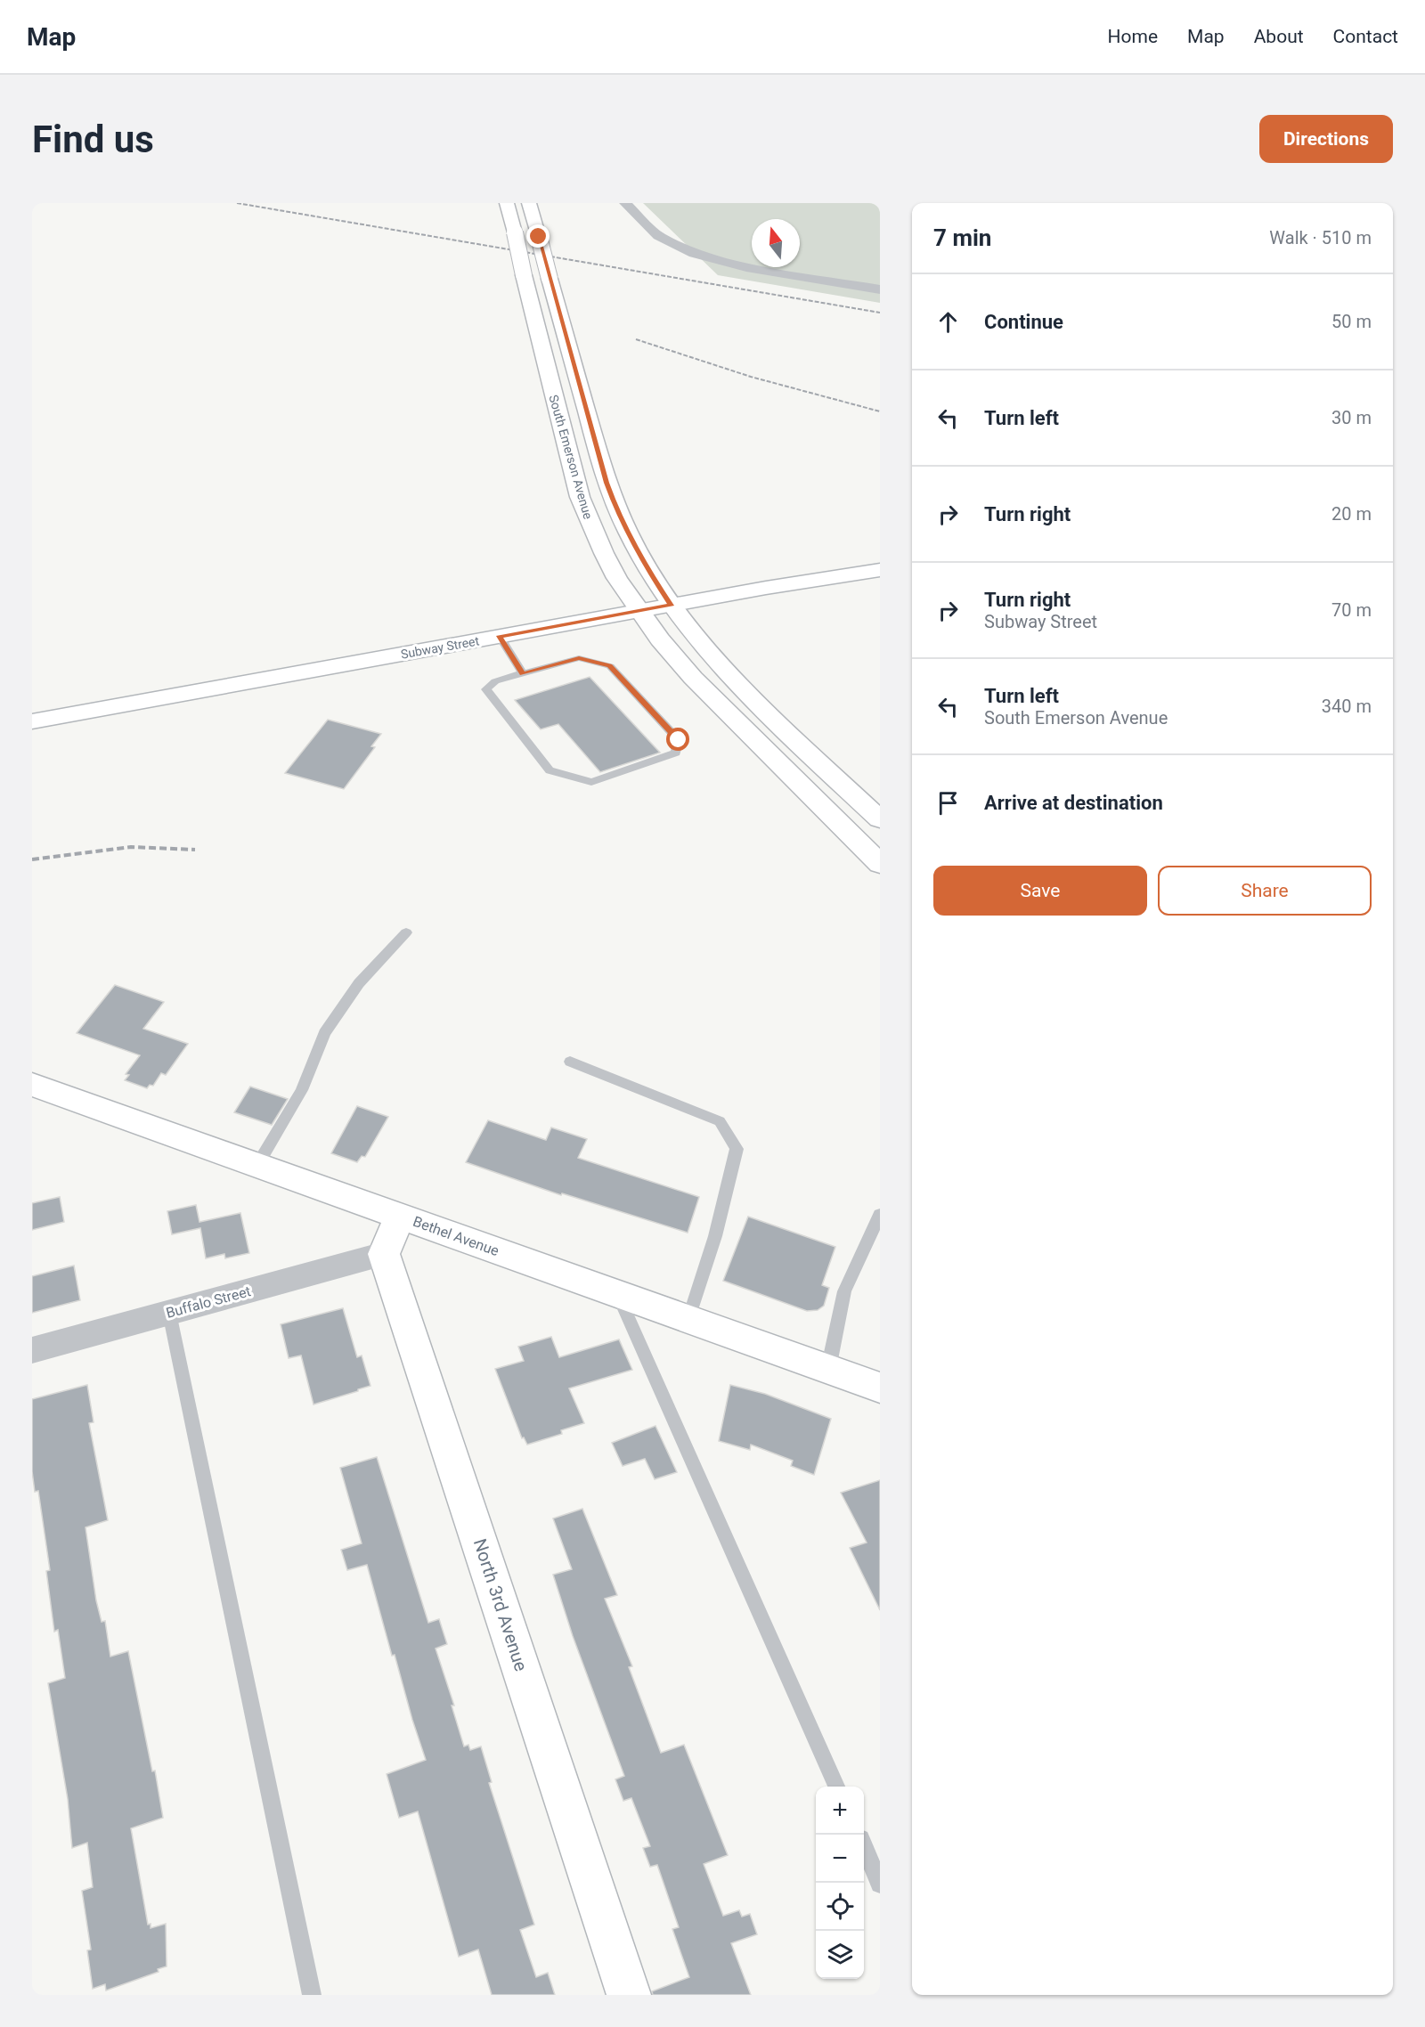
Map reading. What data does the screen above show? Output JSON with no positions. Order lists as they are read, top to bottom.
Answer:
{
  "streets": {
    "main road": [
      "South Emerson Avenue",
      "Subway Street",
      "Bethel Avenue",
      "North 3rd Avenue"
    ],
    "street": ["Buffalo Street"]
  },
  "crossings": [
    ["South Emerson Avenue", "Subway Street"],
    ["Buffalo Street", "North 3rd Avenue"]
  ],
  "north": "top",
  "page": {
    "header": "Map",
    "nav": [
      "Home",
      "Map",
      "About",
      "Contact"
    ],
    "buttons": [
      "Directions",
      ["Save", "Share"]
    ],
    "title": "Find us",
    "heading": ["7 min", "Walk · 510 m"],
    "list": [
      ["Continue", "50 m"],
      ["Turn left", "30 m"],
      ["Turn right", "20 m"],
      ["Turn right", "Subway Street", "70 m"],
      ["Turn left", "South Emerson Avenue", "340 m"],
      "Arrive at destination"
    ],
    "map_buttons": ["+", "−"]
  }
}
